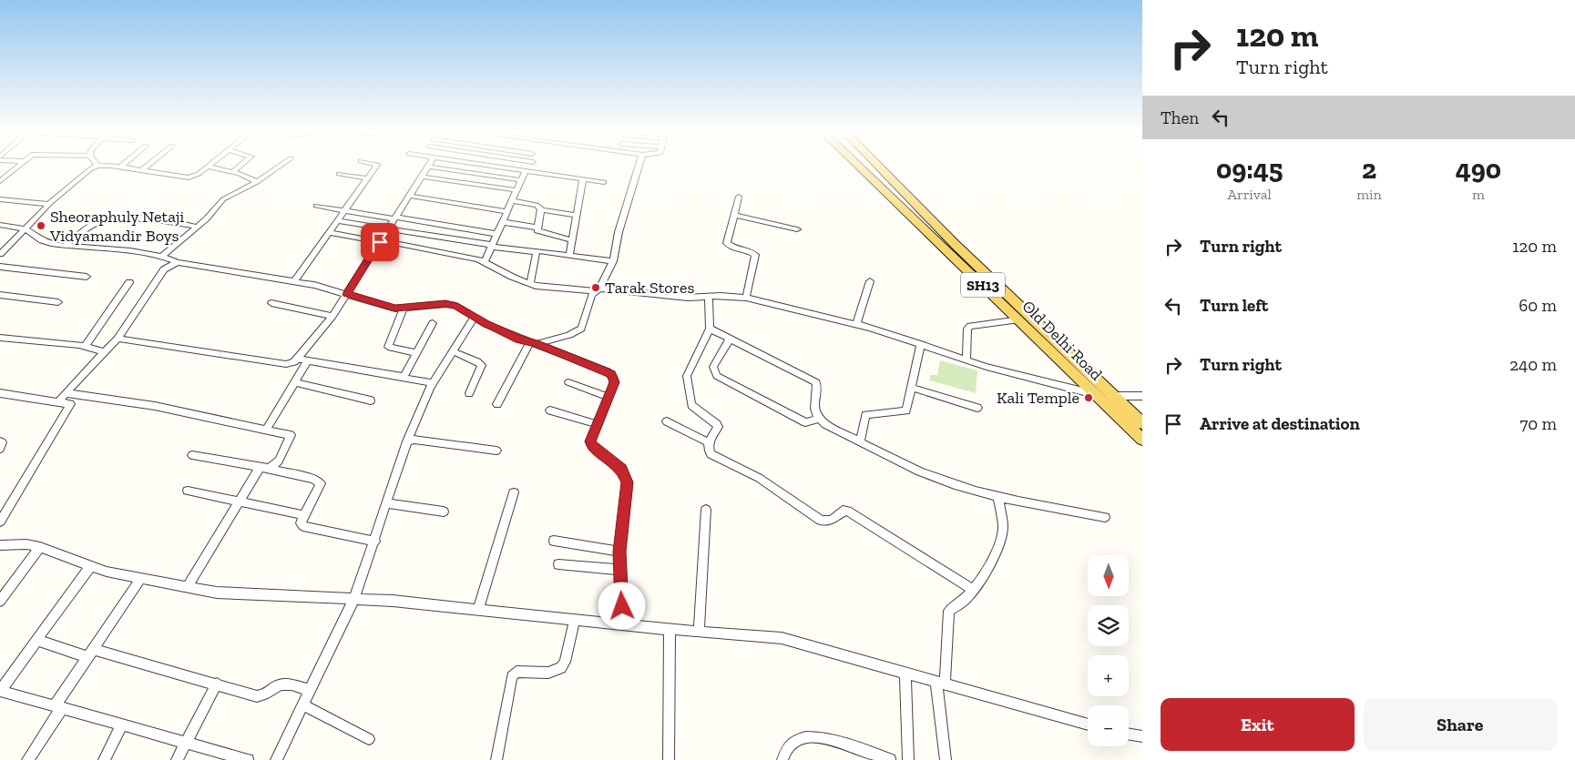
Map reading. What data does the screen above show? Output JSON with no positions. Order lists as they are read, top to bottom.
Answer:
{
  "streets": {
    "main road": ["SH13", "Old Delhi Road"]
  },
  "places": ["Sheoraphuly Netaji Vidyamandir Boys", "Tarak Stores", "Kali Temple"],
  "north": "bottom",
  "page": {
    "turn": ["120 m", "Turn right"],
    "then": "Then",
    "eta": [
      "09:45",
      "Arrival",
      "2",
      "min",
      "490",
      "m"
    ],
    "list": [
      {
        "name": "Turn right",
        "value": "120 m"
      },
      {
        "name": "Turn left",
        "value": "60 m"
      },
      {
        "name": "Turn right",
        "value": "240 m"
      },
      {
        "name": "Arrive at destination",
        "value": "70 m"
      }
    ],
    "map_buttons": ["+", "−"],
    "buttons": ["Exit", "Share"]
  }
}
